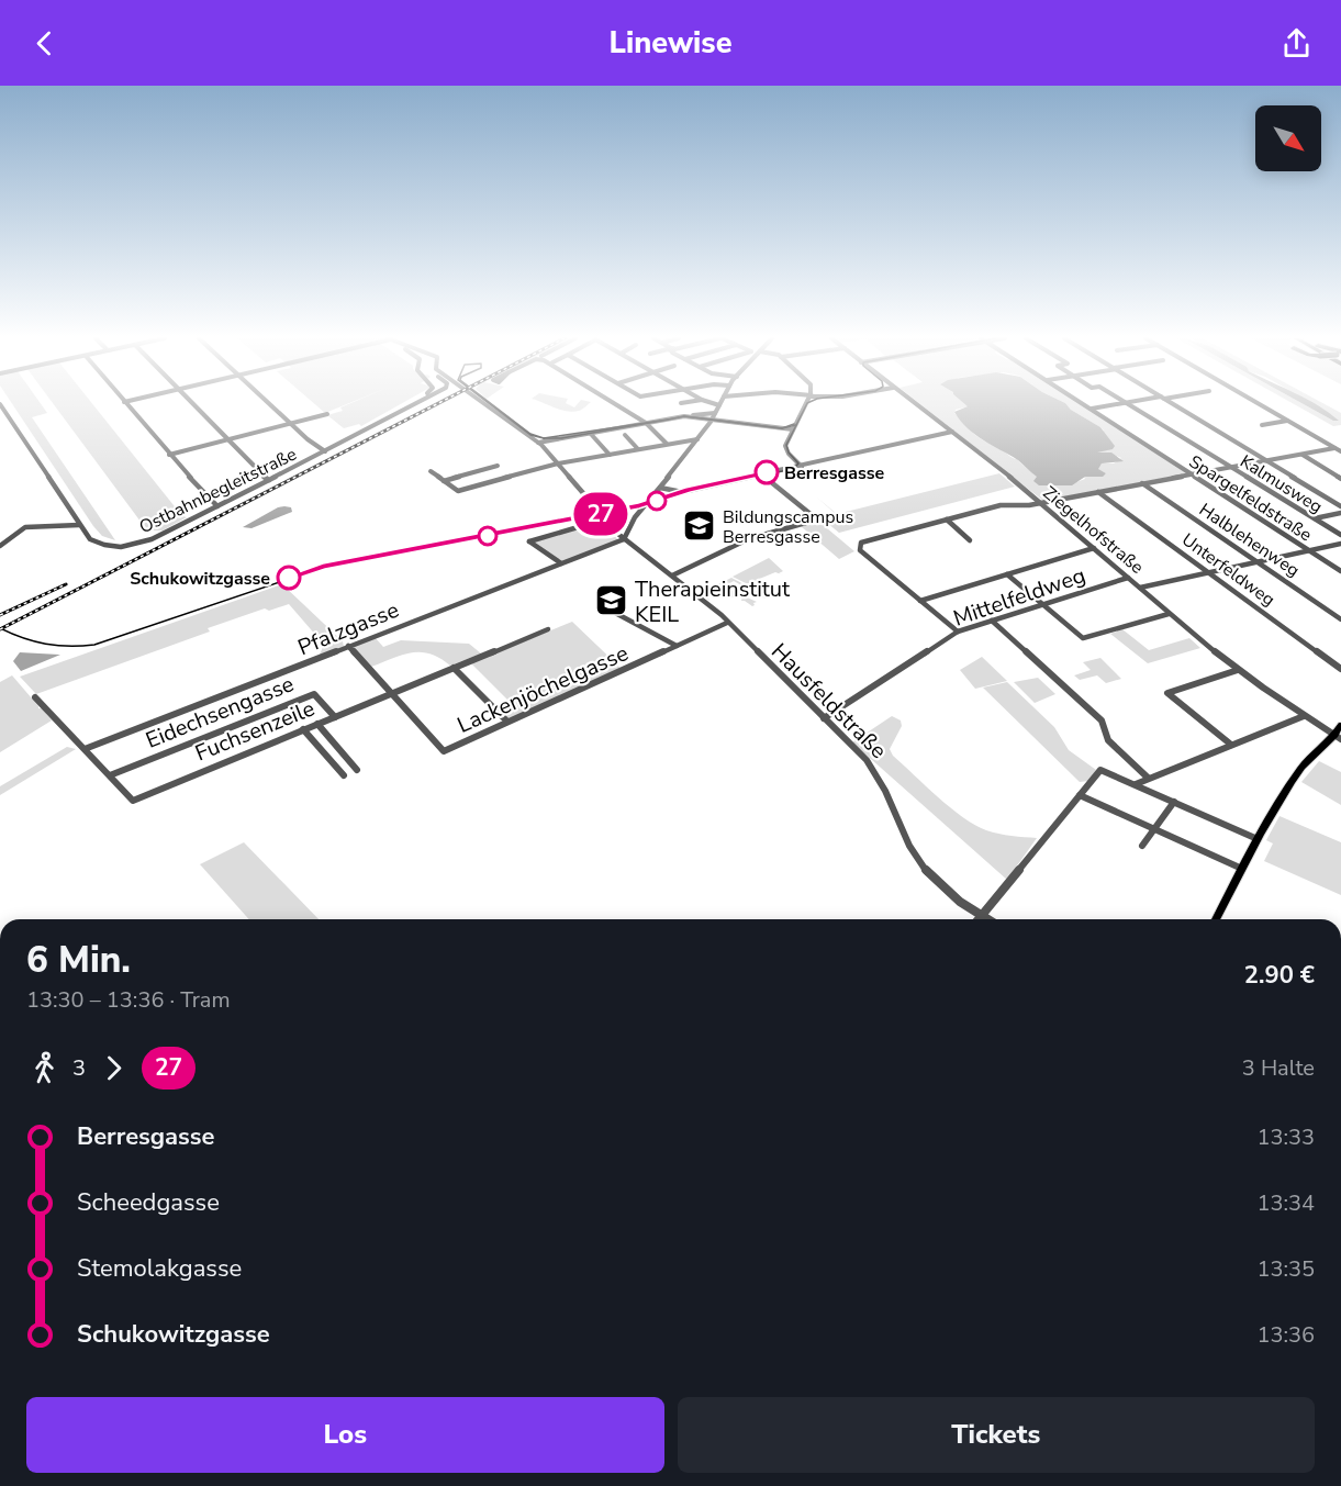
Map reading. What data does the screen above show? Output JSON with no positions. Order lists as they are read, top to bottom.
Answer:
{
  "streets": {
    "street": [
      "Kalmusweg",
      "Ostbahnbegleitstraße",
      "Spargelfeldstraße",
      "Ziegelhofstraße",
      "Halblehenweg",
      "Unterfeldweg",
      "Mittelfeldweg",
      "Pfalzgasse",
      "Lackenjöchelgasse",
      "Hausfeldstraße",
      "Eidechsengasse",
      "Fuchsenzeile"
    ]
  },
  "crossings": [
    ["Ziegelhofstraße", "Mittelfeldweg"],
    ["Mittelfeldweg", "Hausfeldstraße"],
    ["Pfalzgasse", "Hausfeldstraße"],
    ["Lackenjöchelgasse", "Hausfeldstraße"],
    ["Lackenjöchelgasse", "Fuchsenzeile"],
    ["Eidechsengasse", "Fuchsenzeile"]
  ],
  "places": {
    "other": ["Berresgasse", "Schukowitzgasse"],
    "school or university": ["Bildungscampus Berresgasse", "Therapieinstitut KEIL"]
  },
  "lines": ["tram line 27"],
  "north": "bottom right",
  "page": {
    "header": "Linewise",
    "on_map": "27",
    "heading": ["6 Min.", "13:30 – 13:36 · Tram", "2.90 €"],
    "legs": ["3", "27", "3 Halte"],
    "list": [
      {
        "name": "Berresgasse",
        "value": "13:33"
      },
      {
        "name": "Scheedgasse",
        "value": "13:34"
      },
      {
        "name": "Stemolakgasse",
        "value": "13:35"
      },
      {
        "name": "Schukowitzgasse",
        "value": "13:36"
      }
    ],
    "buttons": ["Los", "Tickets"]
  }
}
